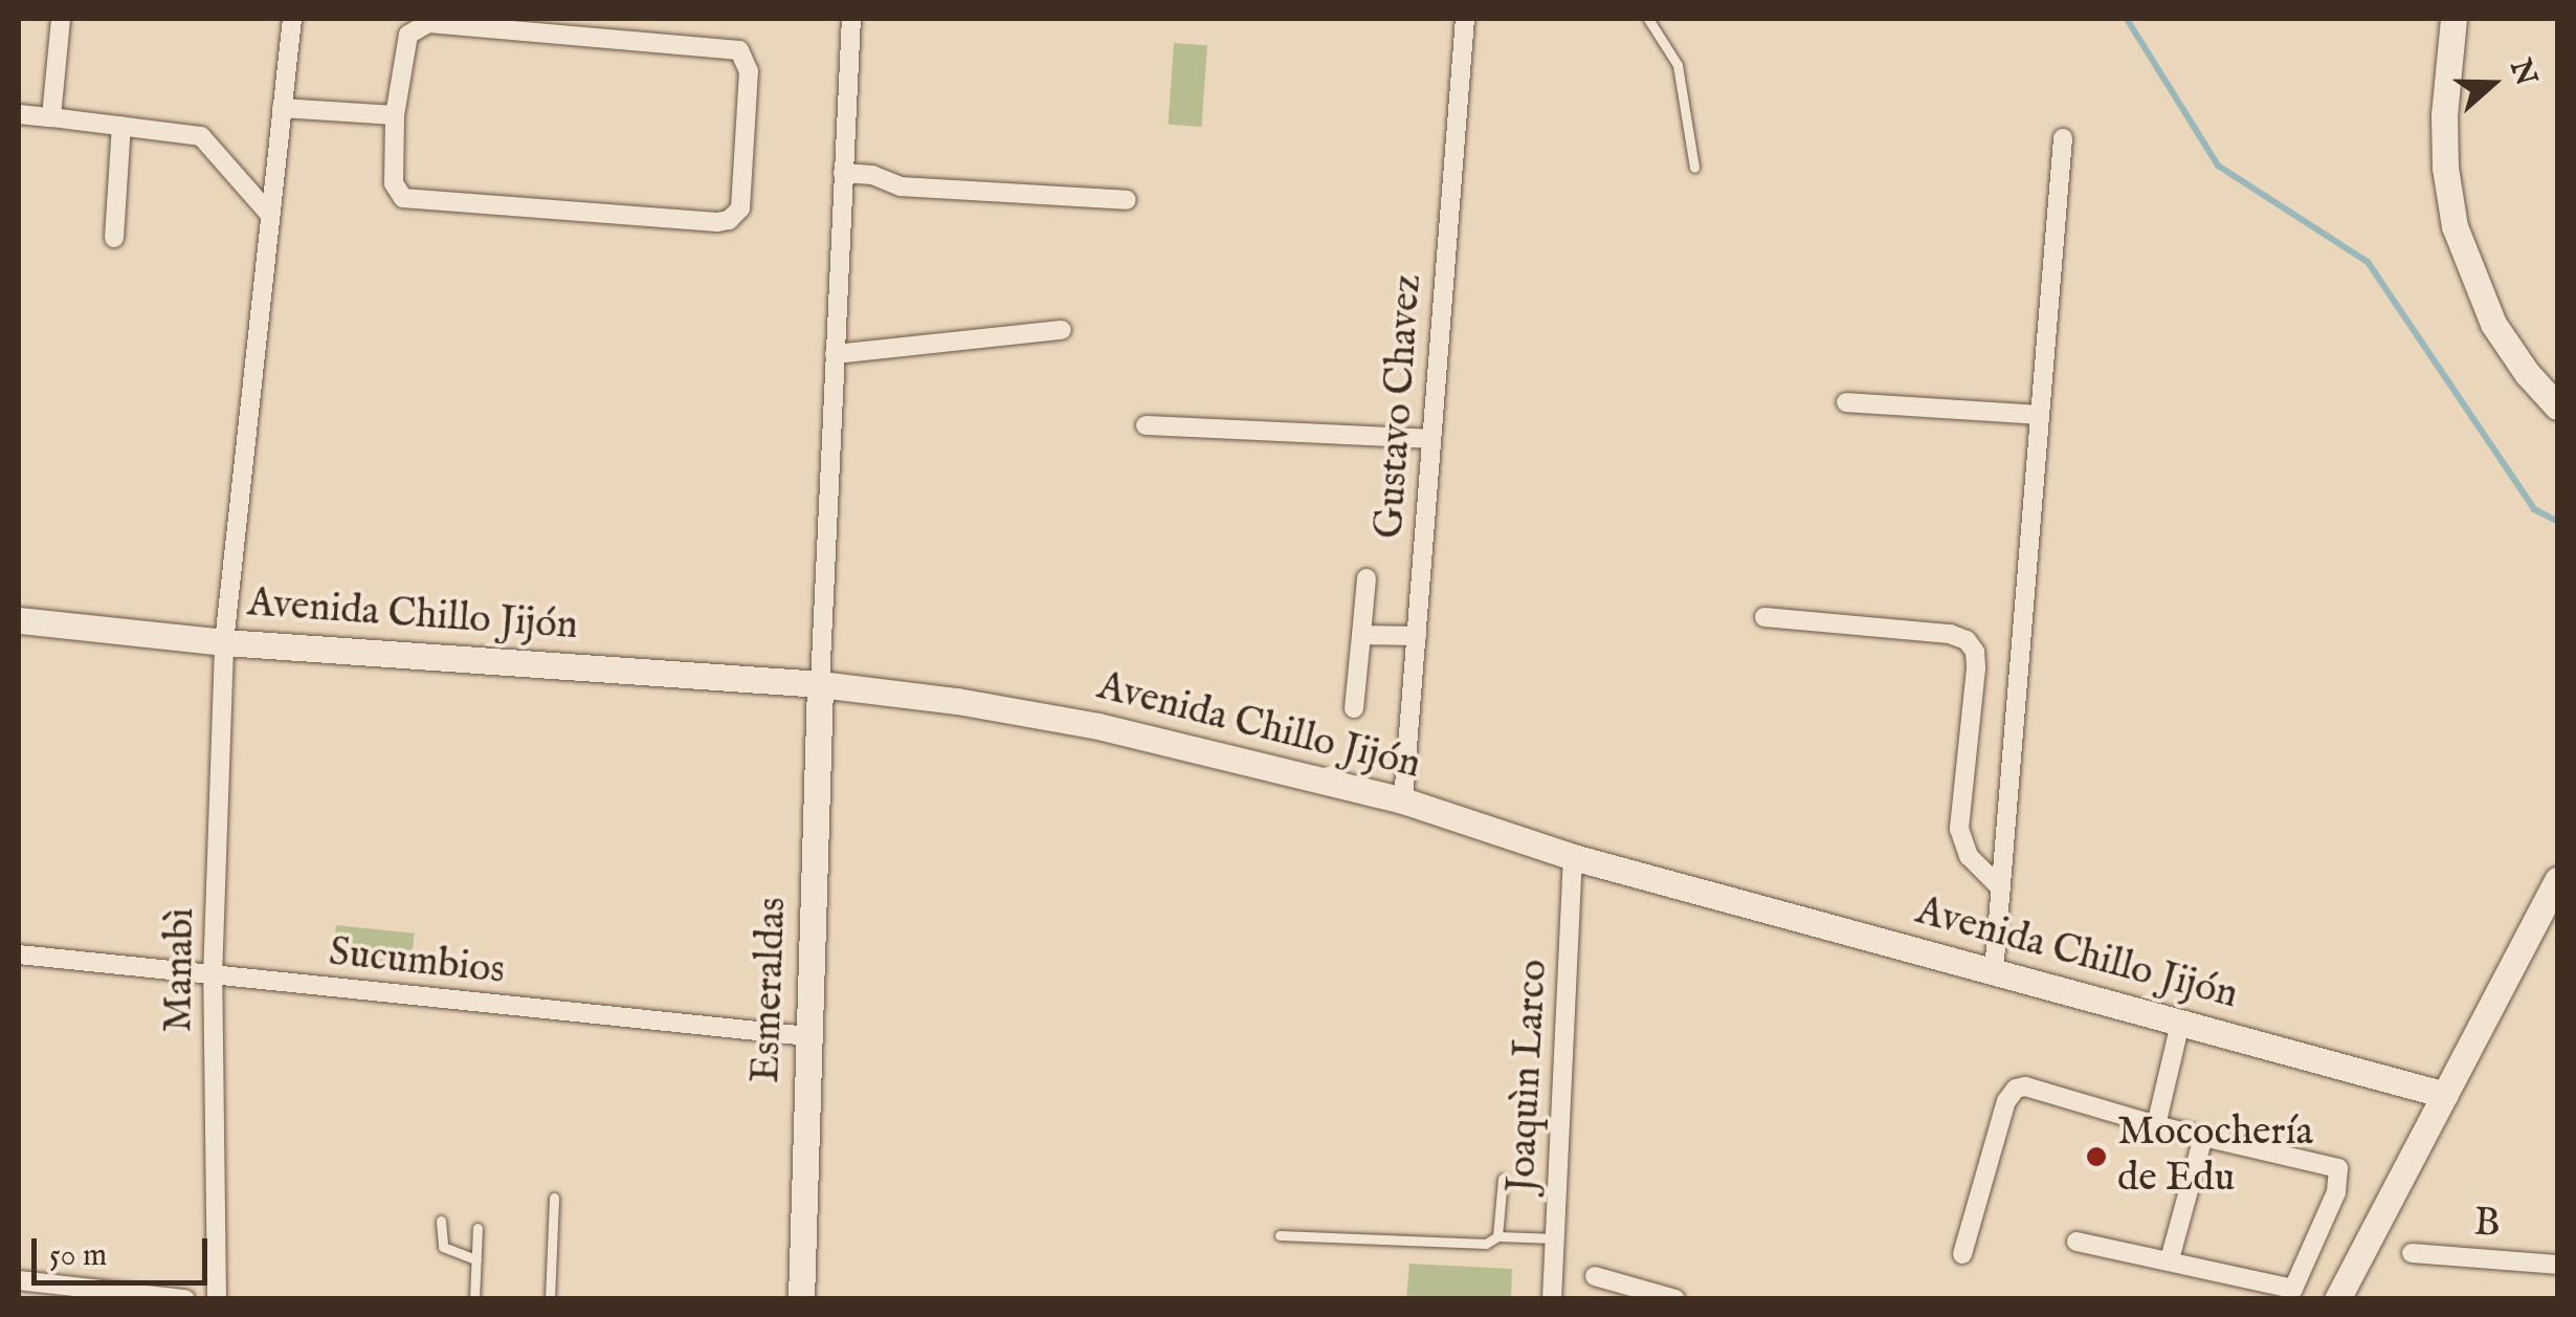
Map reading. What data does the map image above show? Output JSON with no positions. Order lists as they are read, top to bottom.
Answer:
{
  "streets": {
    "street": [
      "Gustavo Chavez",
      "Avenida Chillo Jijón",
      "Sucumbios",
      "Manabì",
      "Esmeraldas",
      "Joaquìn Larco",
      "B"
    ]
  },
  "crossings": [
    ["Gustavo Chavez", "Avenida Chillo Jijón"],
    ["Avenida Chillo Jijón", "Manabì"],
    ["Avenida Chillo Jijón", "Esmeraldas"],
    ["Avenida Chillo Jijón", "Joaquìn Larco"],
    ["Sucumbios", "Manabì"],
    ["Sucumbios", "Esmeraldas"]
  ],
  "places": ["Mocochería de Edu"],
  "scale_bar": "50 m",
  "north": "right"
}
